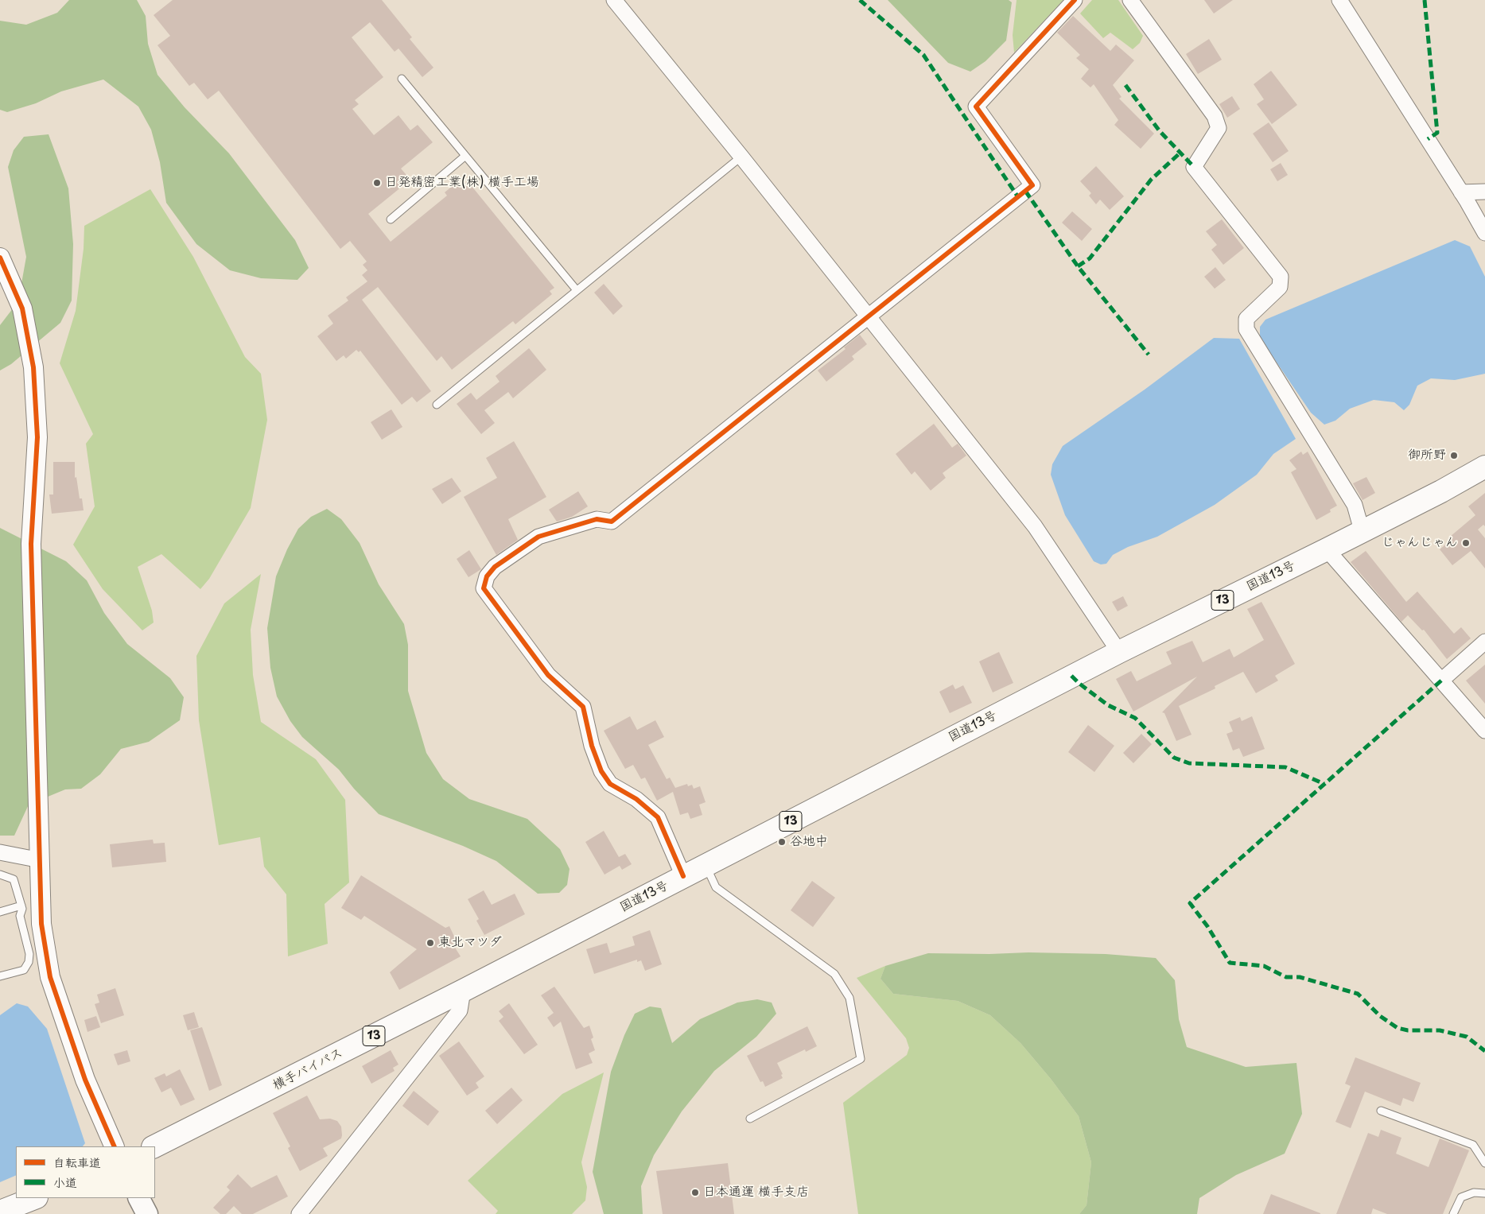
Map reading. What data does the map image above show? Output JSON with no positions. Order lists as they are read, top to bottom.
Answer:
{
  "streets": {
    "highway": ["国道13号", "13", "横手バイパス"]
  },
  "crossings": [
    ["国道13号", "横手バイパス"]
  ],
  "places": [
    "日発精密工業(株) 横手工場",
    "御所野",
    "じゃんじゃん",
    "谷地中",
    "東北マツダ",
    "日本通運 横手支店"
  ],
  "legend": ["自転車道", "小道"]
}
